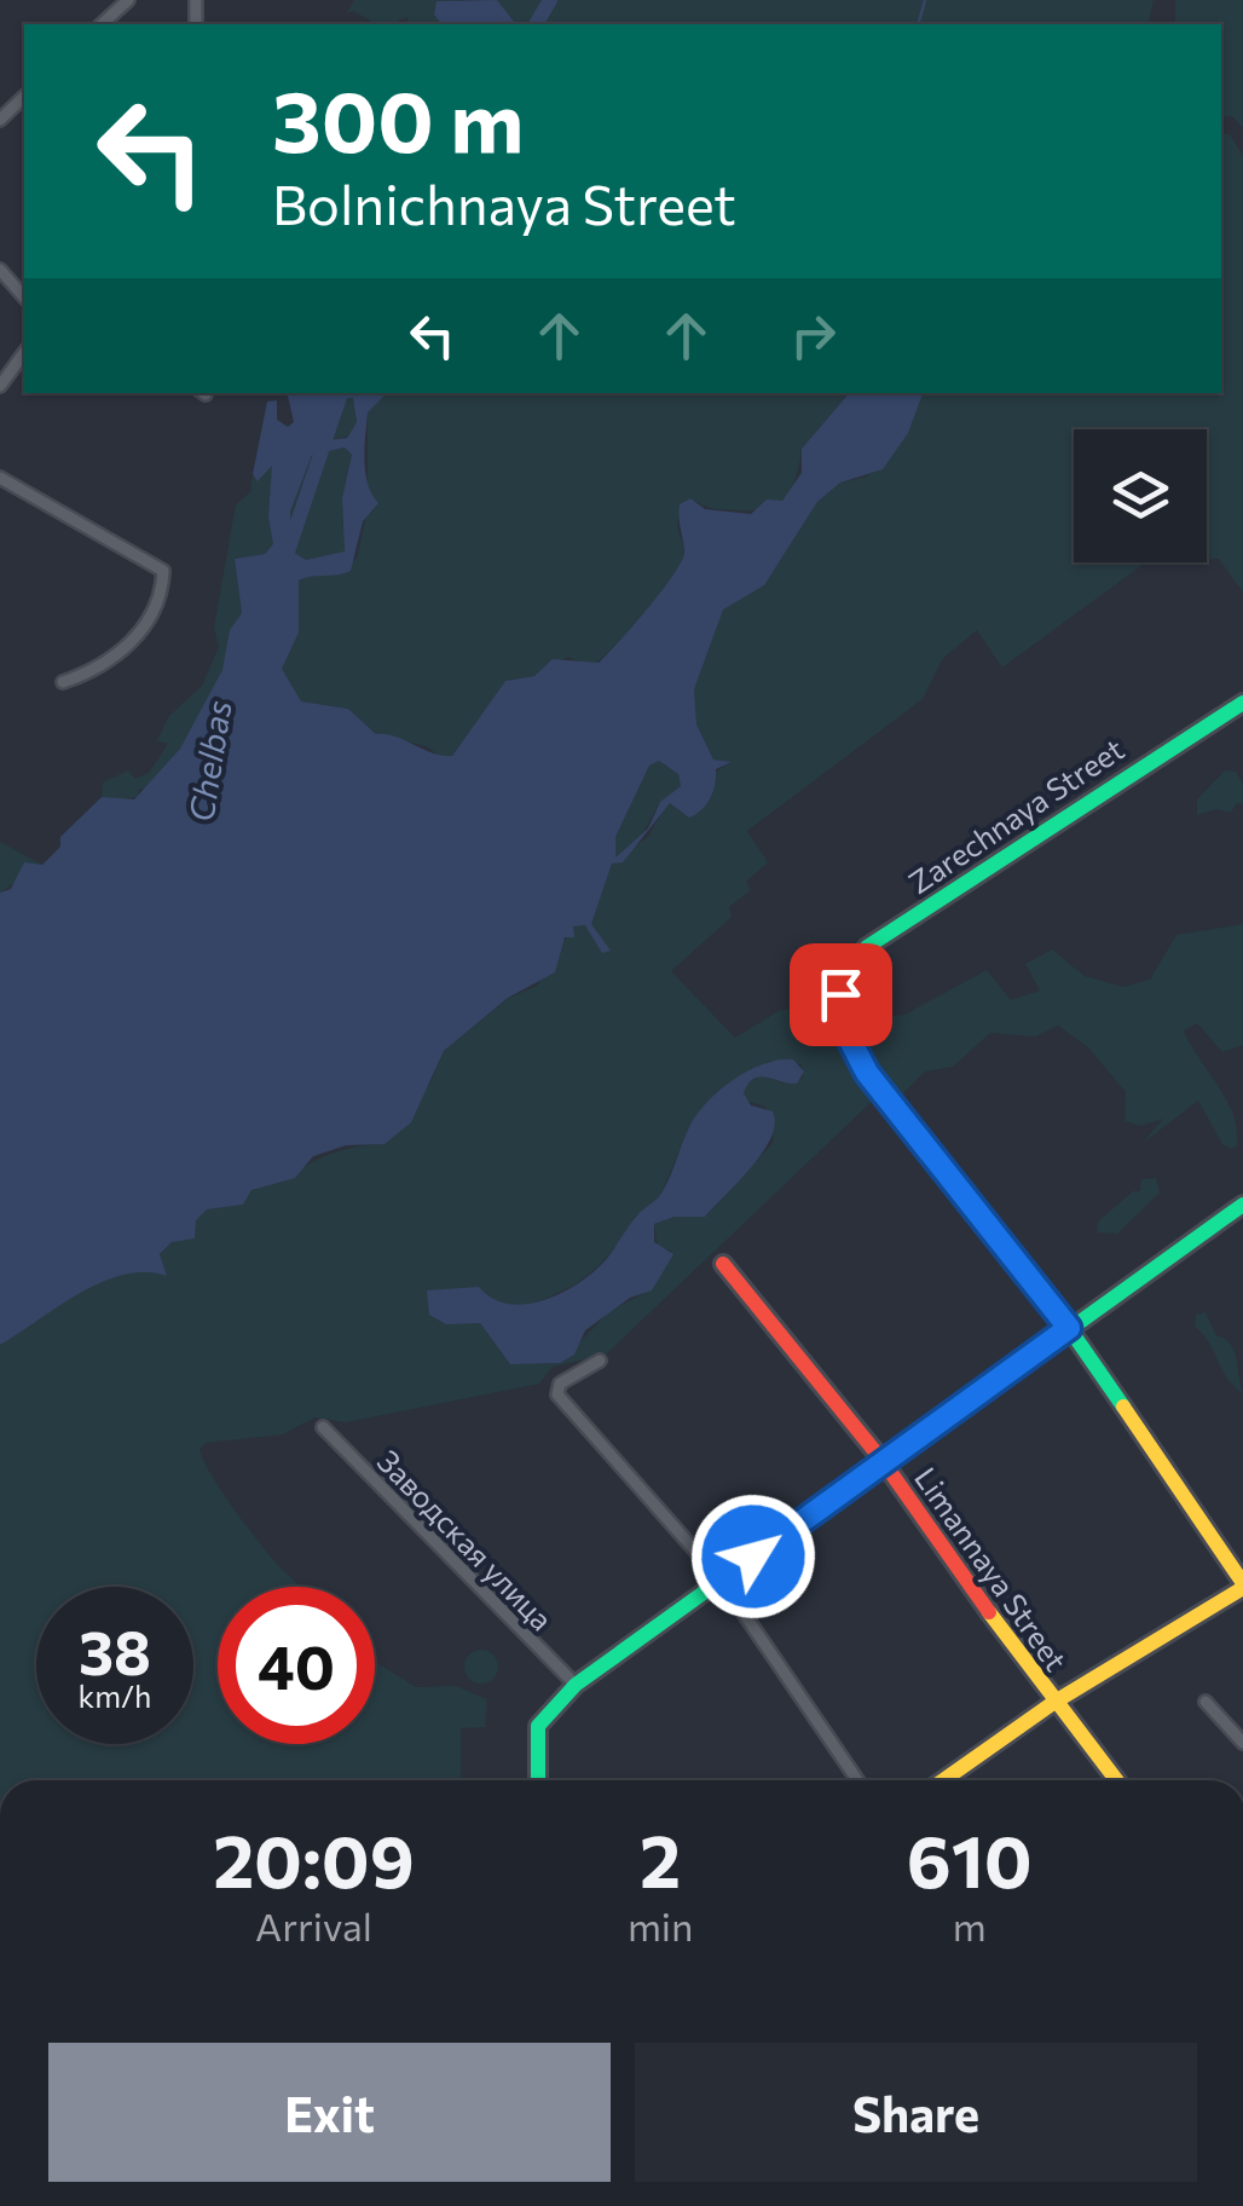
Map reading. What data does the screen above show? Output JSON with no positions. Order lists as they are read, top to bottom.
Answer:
{
  "streets": {
    "street": ["Zarechnaya Street", "Заводская улица", "Limannaya Street"]
  },
  "water": ["Chelbas"],
  "page": {
    "turn": ["300 m", "Bolnichnaya Street"],
    "speed": "38 km/h",
    "limit": "40",
    "eta": [
      "20:09",
      "Arrival",
      "2",
      "min",
      "610",
      "m"
    ],
    "buttons": ["Exit", "Share"]
  }
}
